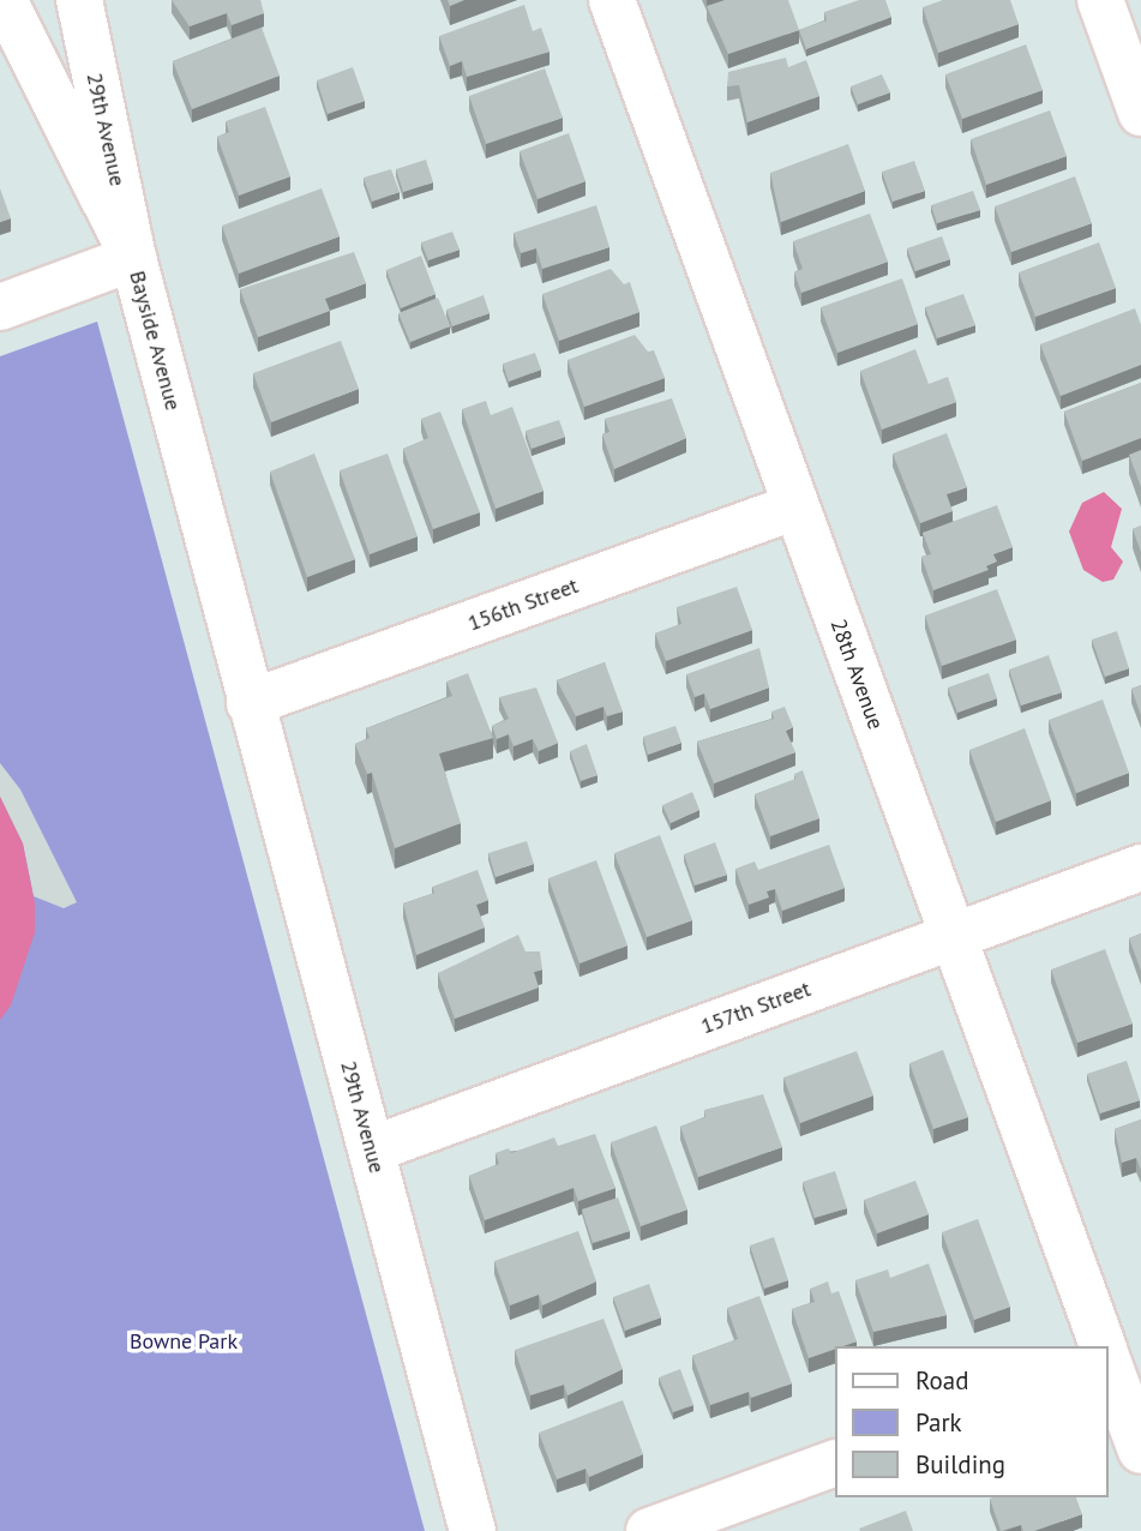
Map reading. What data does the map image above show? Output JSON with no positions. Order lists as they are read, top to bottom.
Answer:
{
  "streets": {
    "street": [
      "29th Avenue",
      "Bayside Avenue",
      "156th Street",
      "28th Avenue",
      "157th Street"
    ]
  },
  "crossings": [
    ["29th Avenue", "Bayside Avenue"],
    ["29th Avenue", "156th Street"],
    ["29th Avenue", "157th Street"],
    ["Bayside Avenue", "156th Street"],
    ["156th Street", "28th Avenue"],
    ["28th Avenue", "157th Street"]
  ],
  "parks": ["Bowne Park"],
  "legend": ["Road", "Park", "Building"]
}
